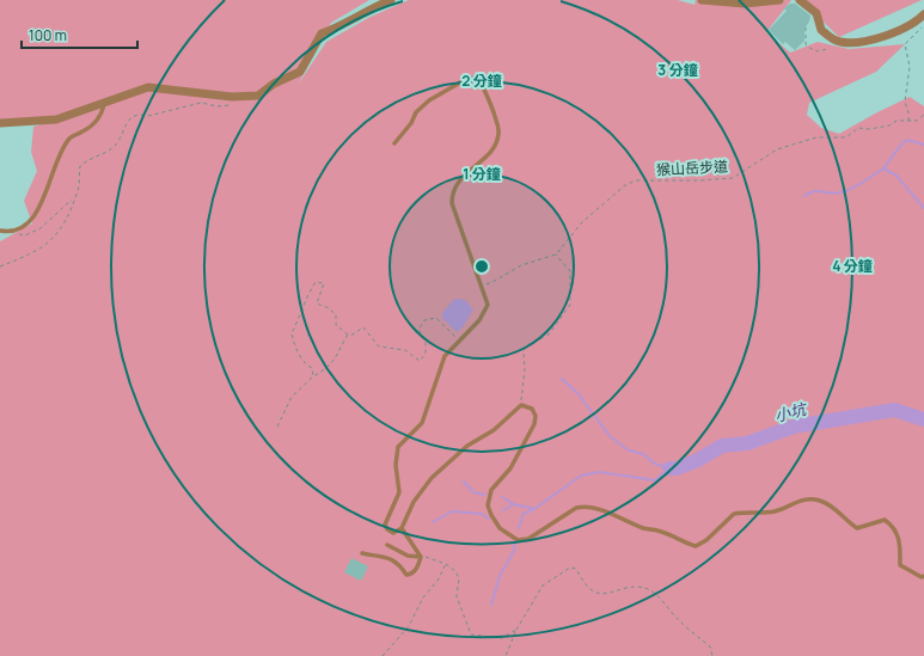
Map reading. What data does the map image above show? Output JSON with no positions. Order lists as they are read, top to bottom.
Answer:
{
  "streets": {
    "path": ["猴山岳步道"]
  },
  "water": ["小坑"],
  "scale_bar": "100 m",
  "rings": [
    "3 分鐘",
    "2 分鐘",
    "1 分鐘",
    "4 分鐘"
  ]
}
